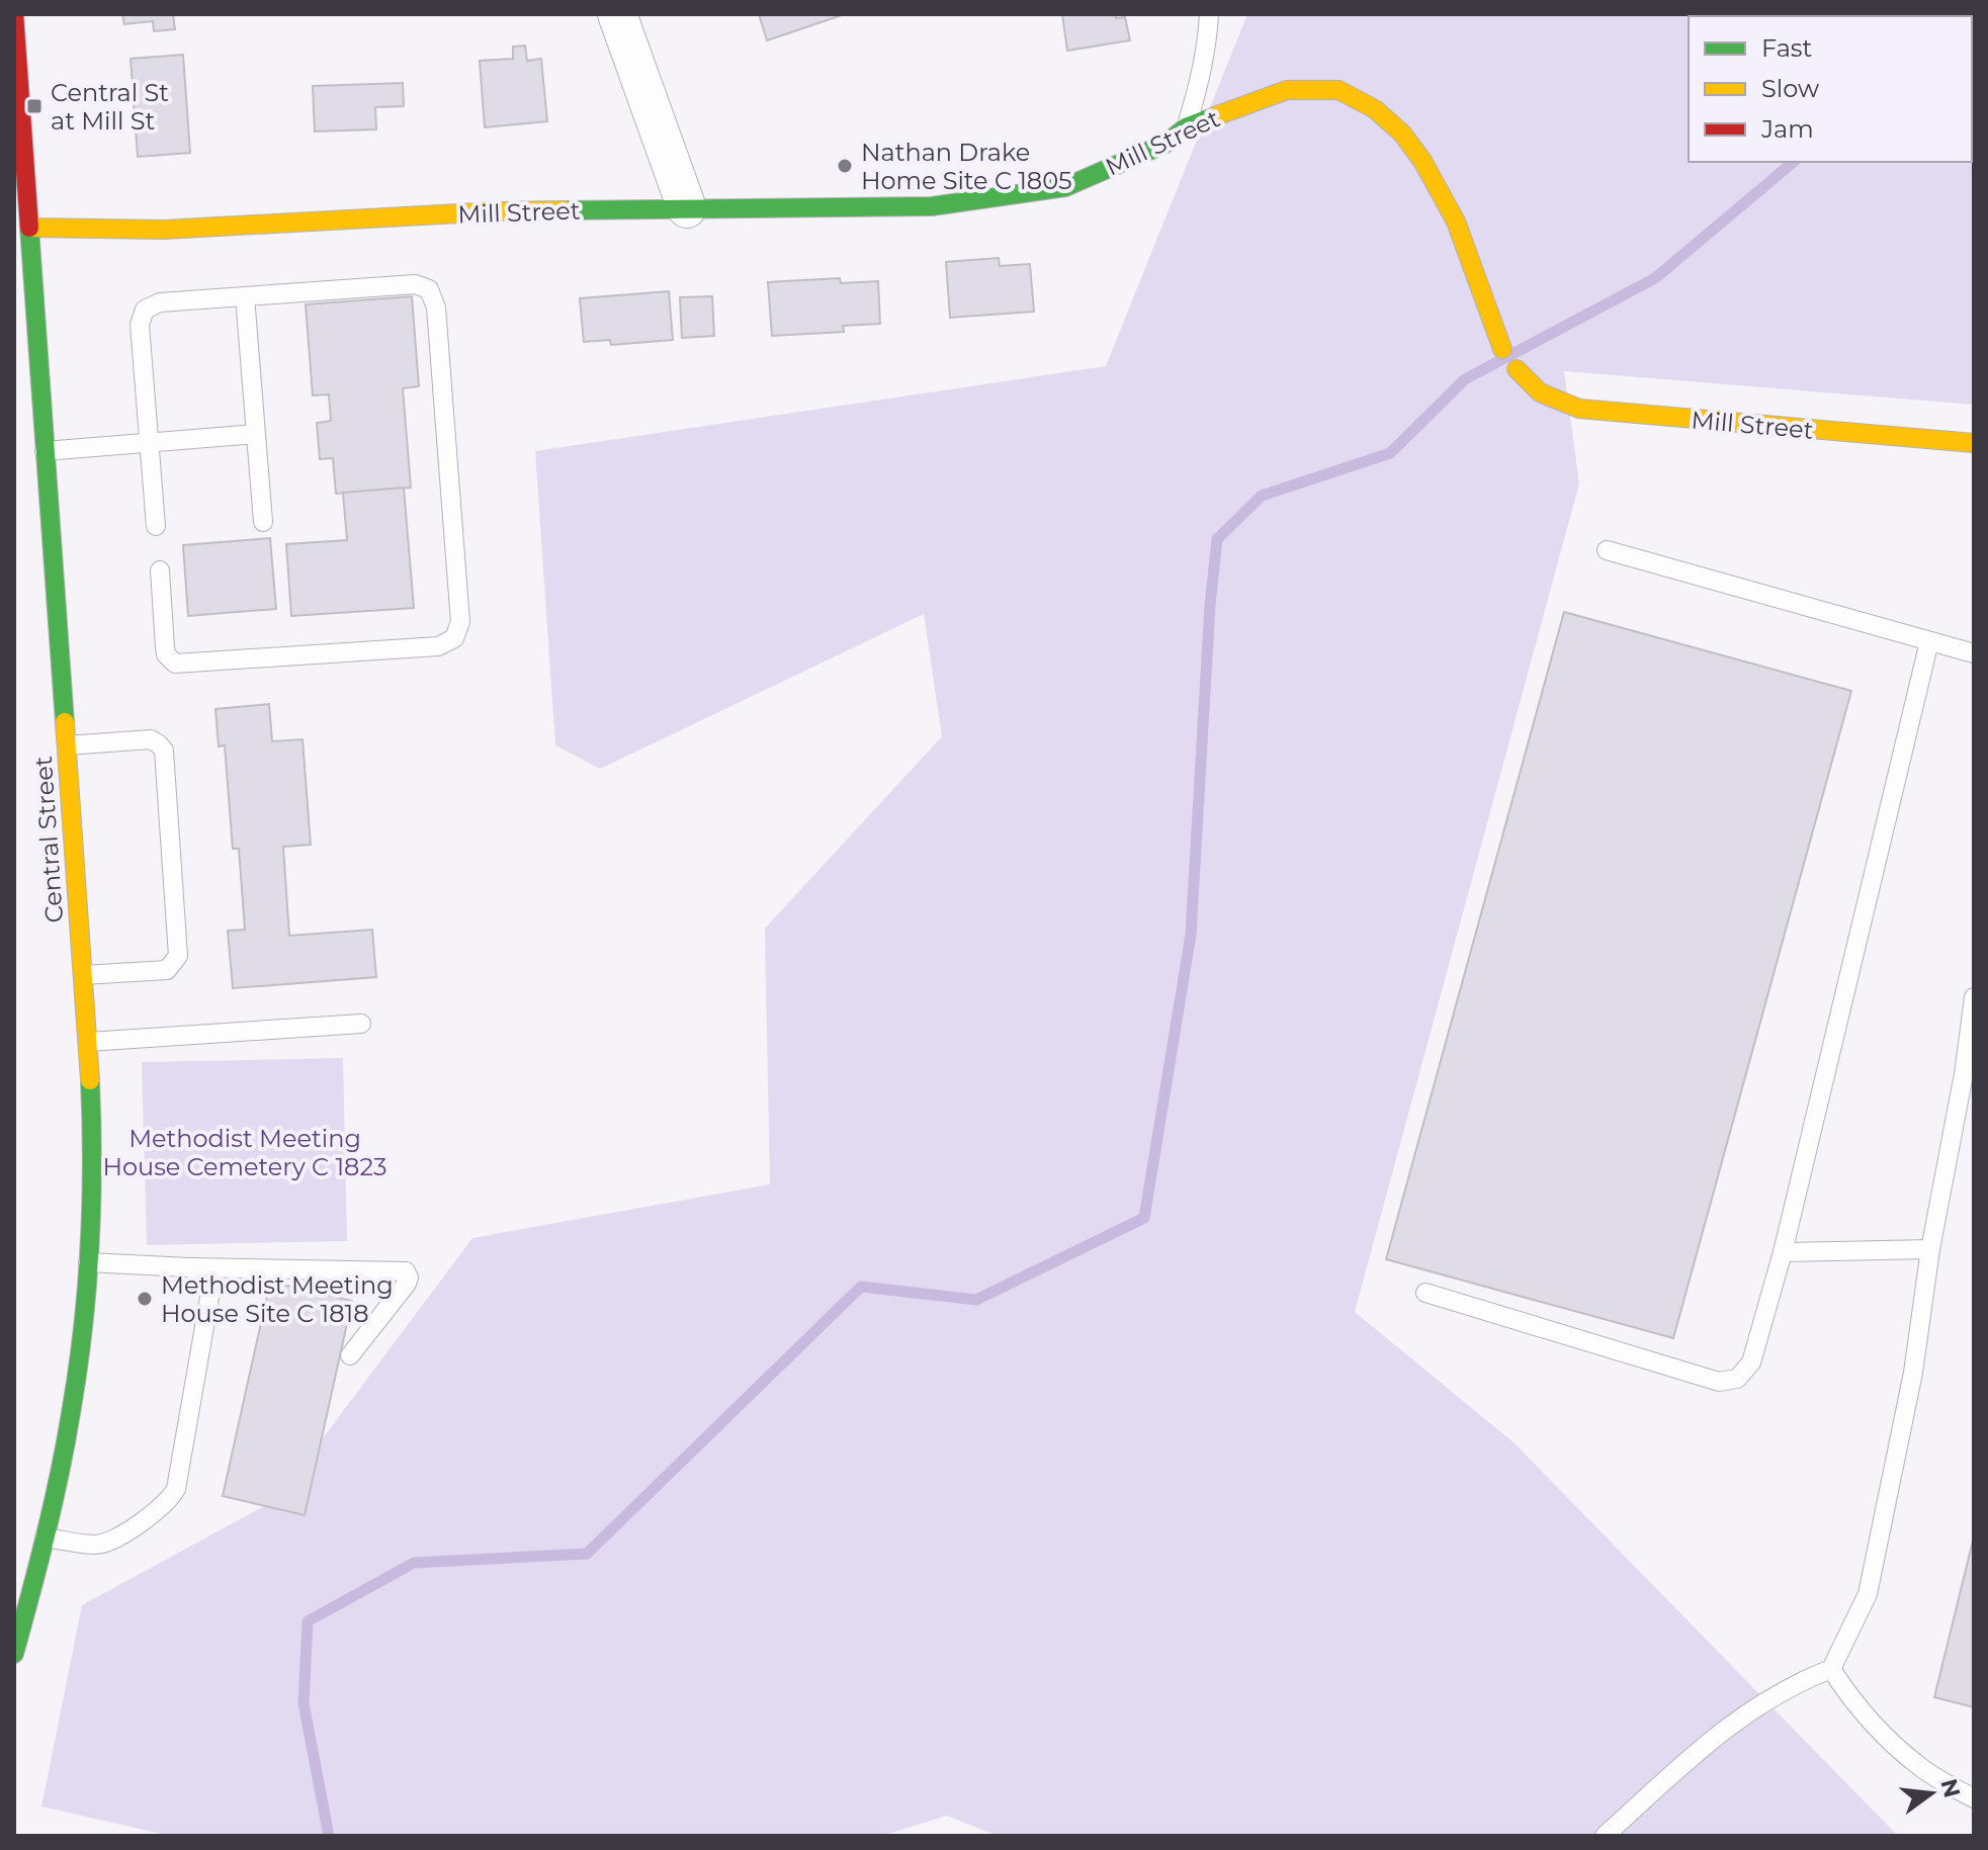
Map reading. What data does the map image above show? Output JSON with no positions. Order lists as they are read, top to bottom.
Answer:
{
  "streets": {
    "street": ["Mill Street", "Central Street"]
  },
  "crossings": [
    ["Mill Street", "Central Street"]
  ],
  "parks": ["Methodist Meeting House Cemetery C 1823"],
  "places": {
    "transit": ["Central St at Mill St"],
    "other": ["Nathan Drake Home Site C 1805", "Methodist Meeting House Site C 1818"]
  },
  "legend": ["Fast", "Slow", "Jam"],
  "north": "right"
}
